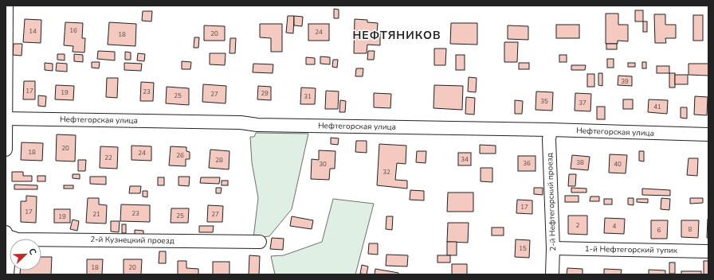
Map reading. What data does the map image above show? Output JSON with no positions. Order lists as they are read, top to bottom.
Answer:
{
  "streets": {
    "street": [
      "Нефтегорская улица",
      "2-й Нефтегорский проезд",
      "2-й Кузнецкий проезд",
      "1-й Нефтегорский тупик"
    ]
  },
  "crossings": [
    ["Нефтегорская улица", "2-й Нефтегорский проезд"],
    ["2-й Нефтегорский проезд", "1-й Нефтегорский тупик"]
  ],
  "districts": ["НЕФТЯНИКОВ"],
  "house_numbers": [
    "16",
    "14",
    "24",
    "20",
    "18",
    "39",
    "17",
    "23",
    "19",
    "29",
    "27",
    "25",
    "31",
    "35",
    "37",
    "41",
    "20",
    "18",
    "24",
    "26",
    "22",
    "34",
    "28",
    "38",
    "36",
    "30",
    "40",
    "32",
    "17",
    "17",
    "23",
    "21",
    "27",
    "25",
    "19",
    "2",
    "4",
    "8",
    "6",
    "15",
    "18",
    "20"
  ],
  "north": "top right"
}
